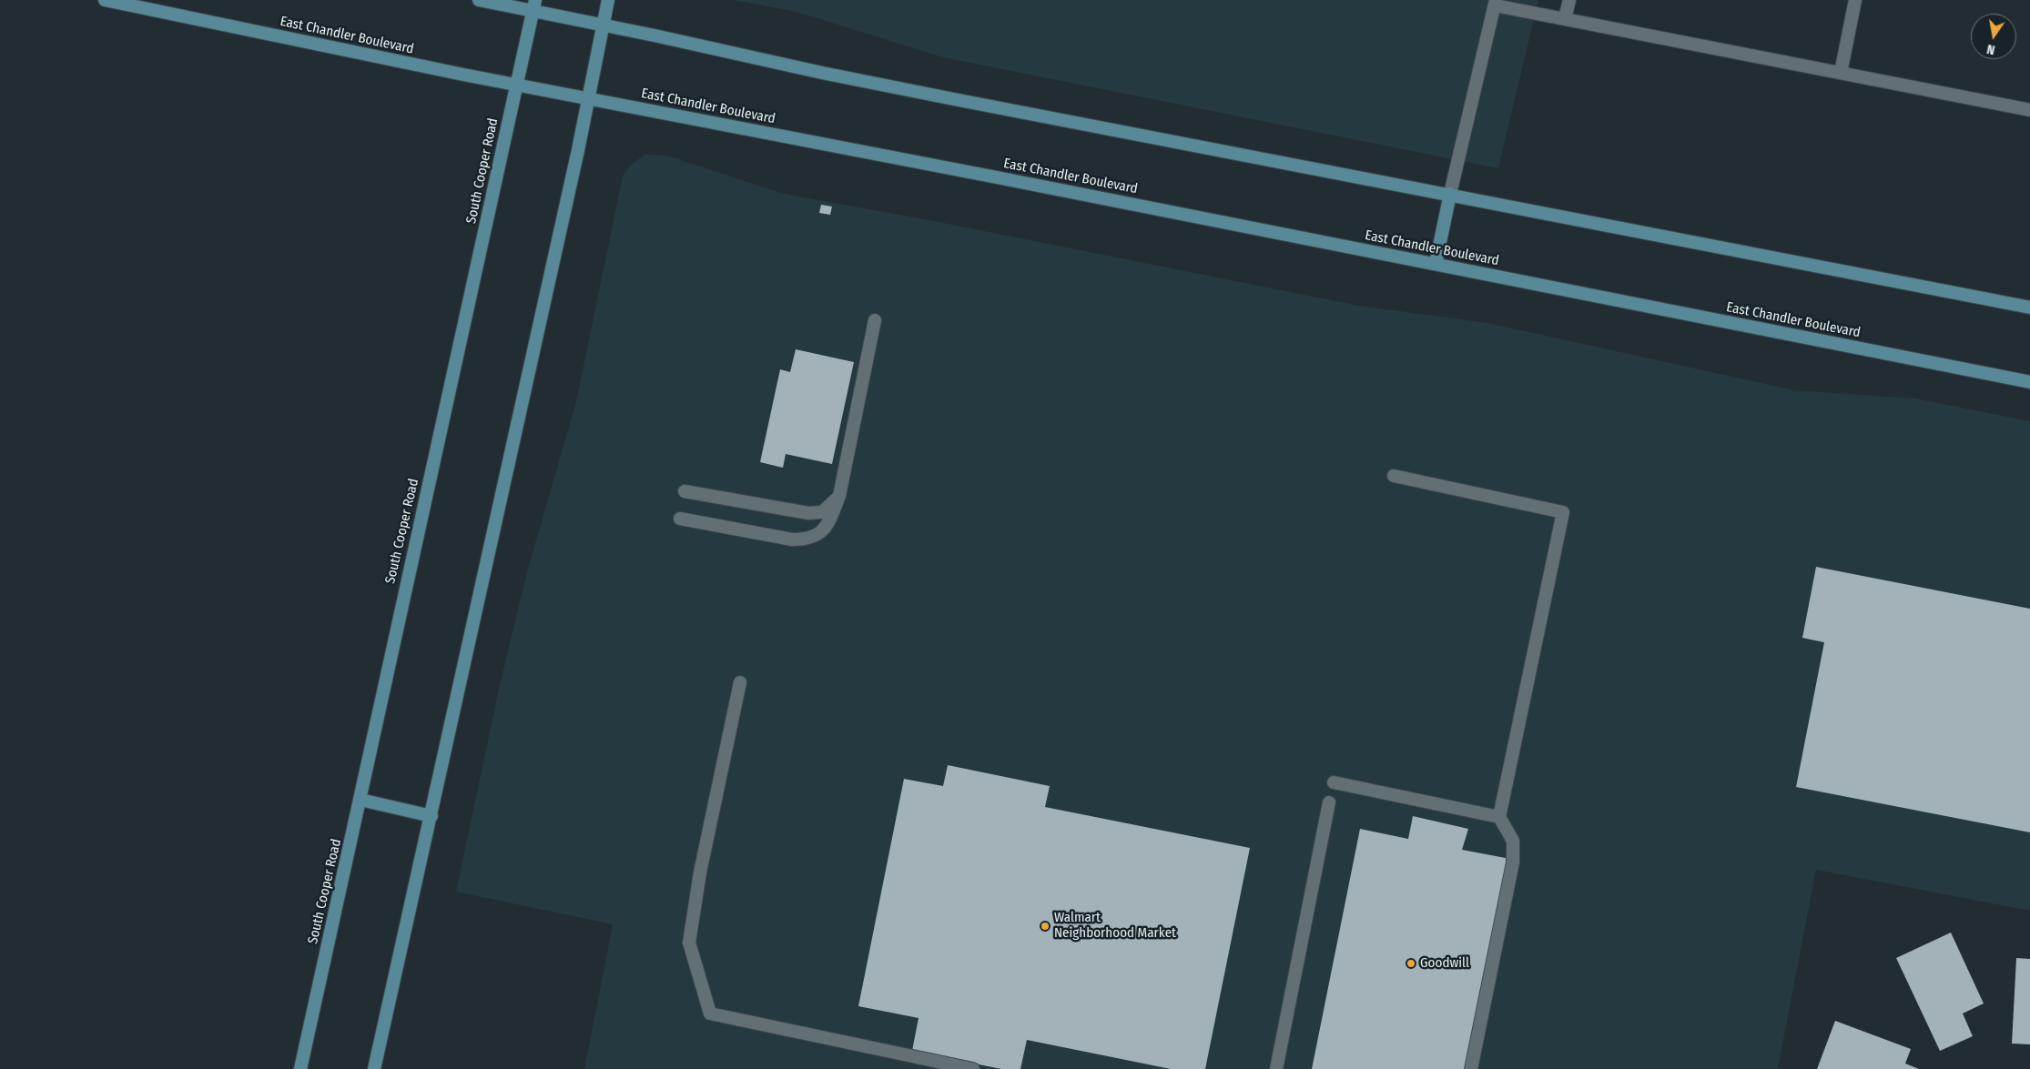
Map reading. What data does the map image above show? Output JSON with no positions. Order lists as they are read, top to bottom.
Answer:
{
  "streets": {
    "main road": ["East Chandler Boulevard", "South Cooper Road"]
  },
  "crossings": [
    ["East Chandler Boulevard", "South Cooper Road"]
  ],
  "places": ["Walmart Neighborhood Market", "Goodwill"],
  "north": "bottom"
}
